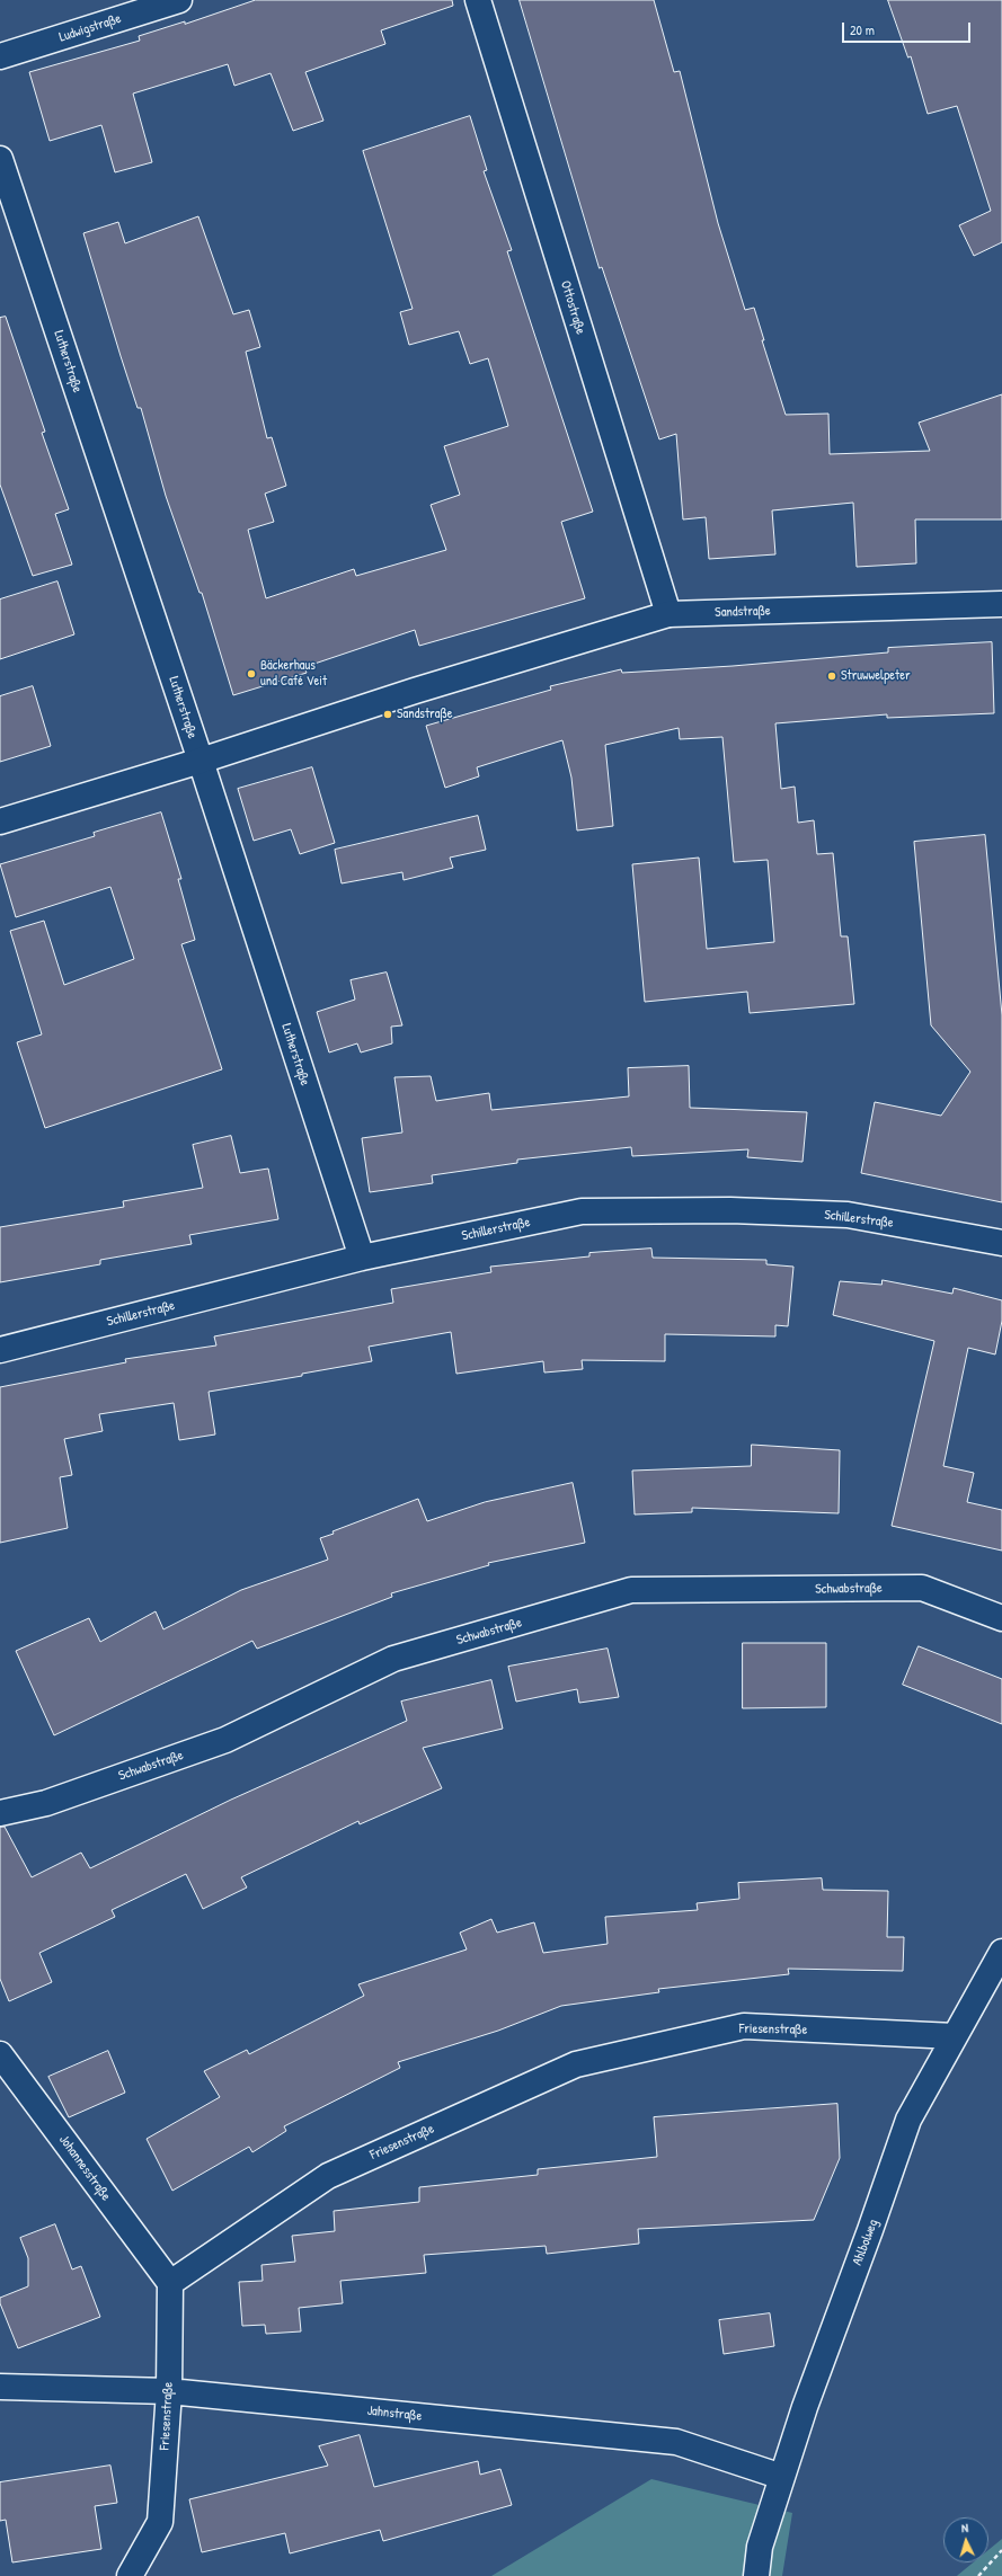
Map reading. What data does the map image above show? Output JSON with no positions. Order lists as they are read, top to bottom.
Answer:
{
  "streets": {
    "street": [
      "Ludwigstraße",
      "Ottostraße",
      "Lutherstraße",
      "Sandstraße",
      "Schillerstraße",
      "Schwabstraße",
      "Friesenstraße",
      "Johannesstraße",
      "Ahlbolweg",
      "Jahnstraße"
    ]
  },
  "crossings": [
    ["Ottostraße", "Sandstraße"],
    ["Lutherstraße", "Sandstraße"],
    ["Lutherstraße", "Schillerstraße"],
    ["Friesenstraße", "Johannesstraße"],
    ["Friesenstraße", "Ahlbolweg"],
    ["Friesenstraße", "Jahnstraße"],
    ["Ahlbolweg", "Jahnstraße"]
  ],
  "places": ["Bäckerhaus und Café Veit", "Struwwelpeter", "Sandstraße"],
  "scale_bar": "20 m",
  "north": "top"
}
